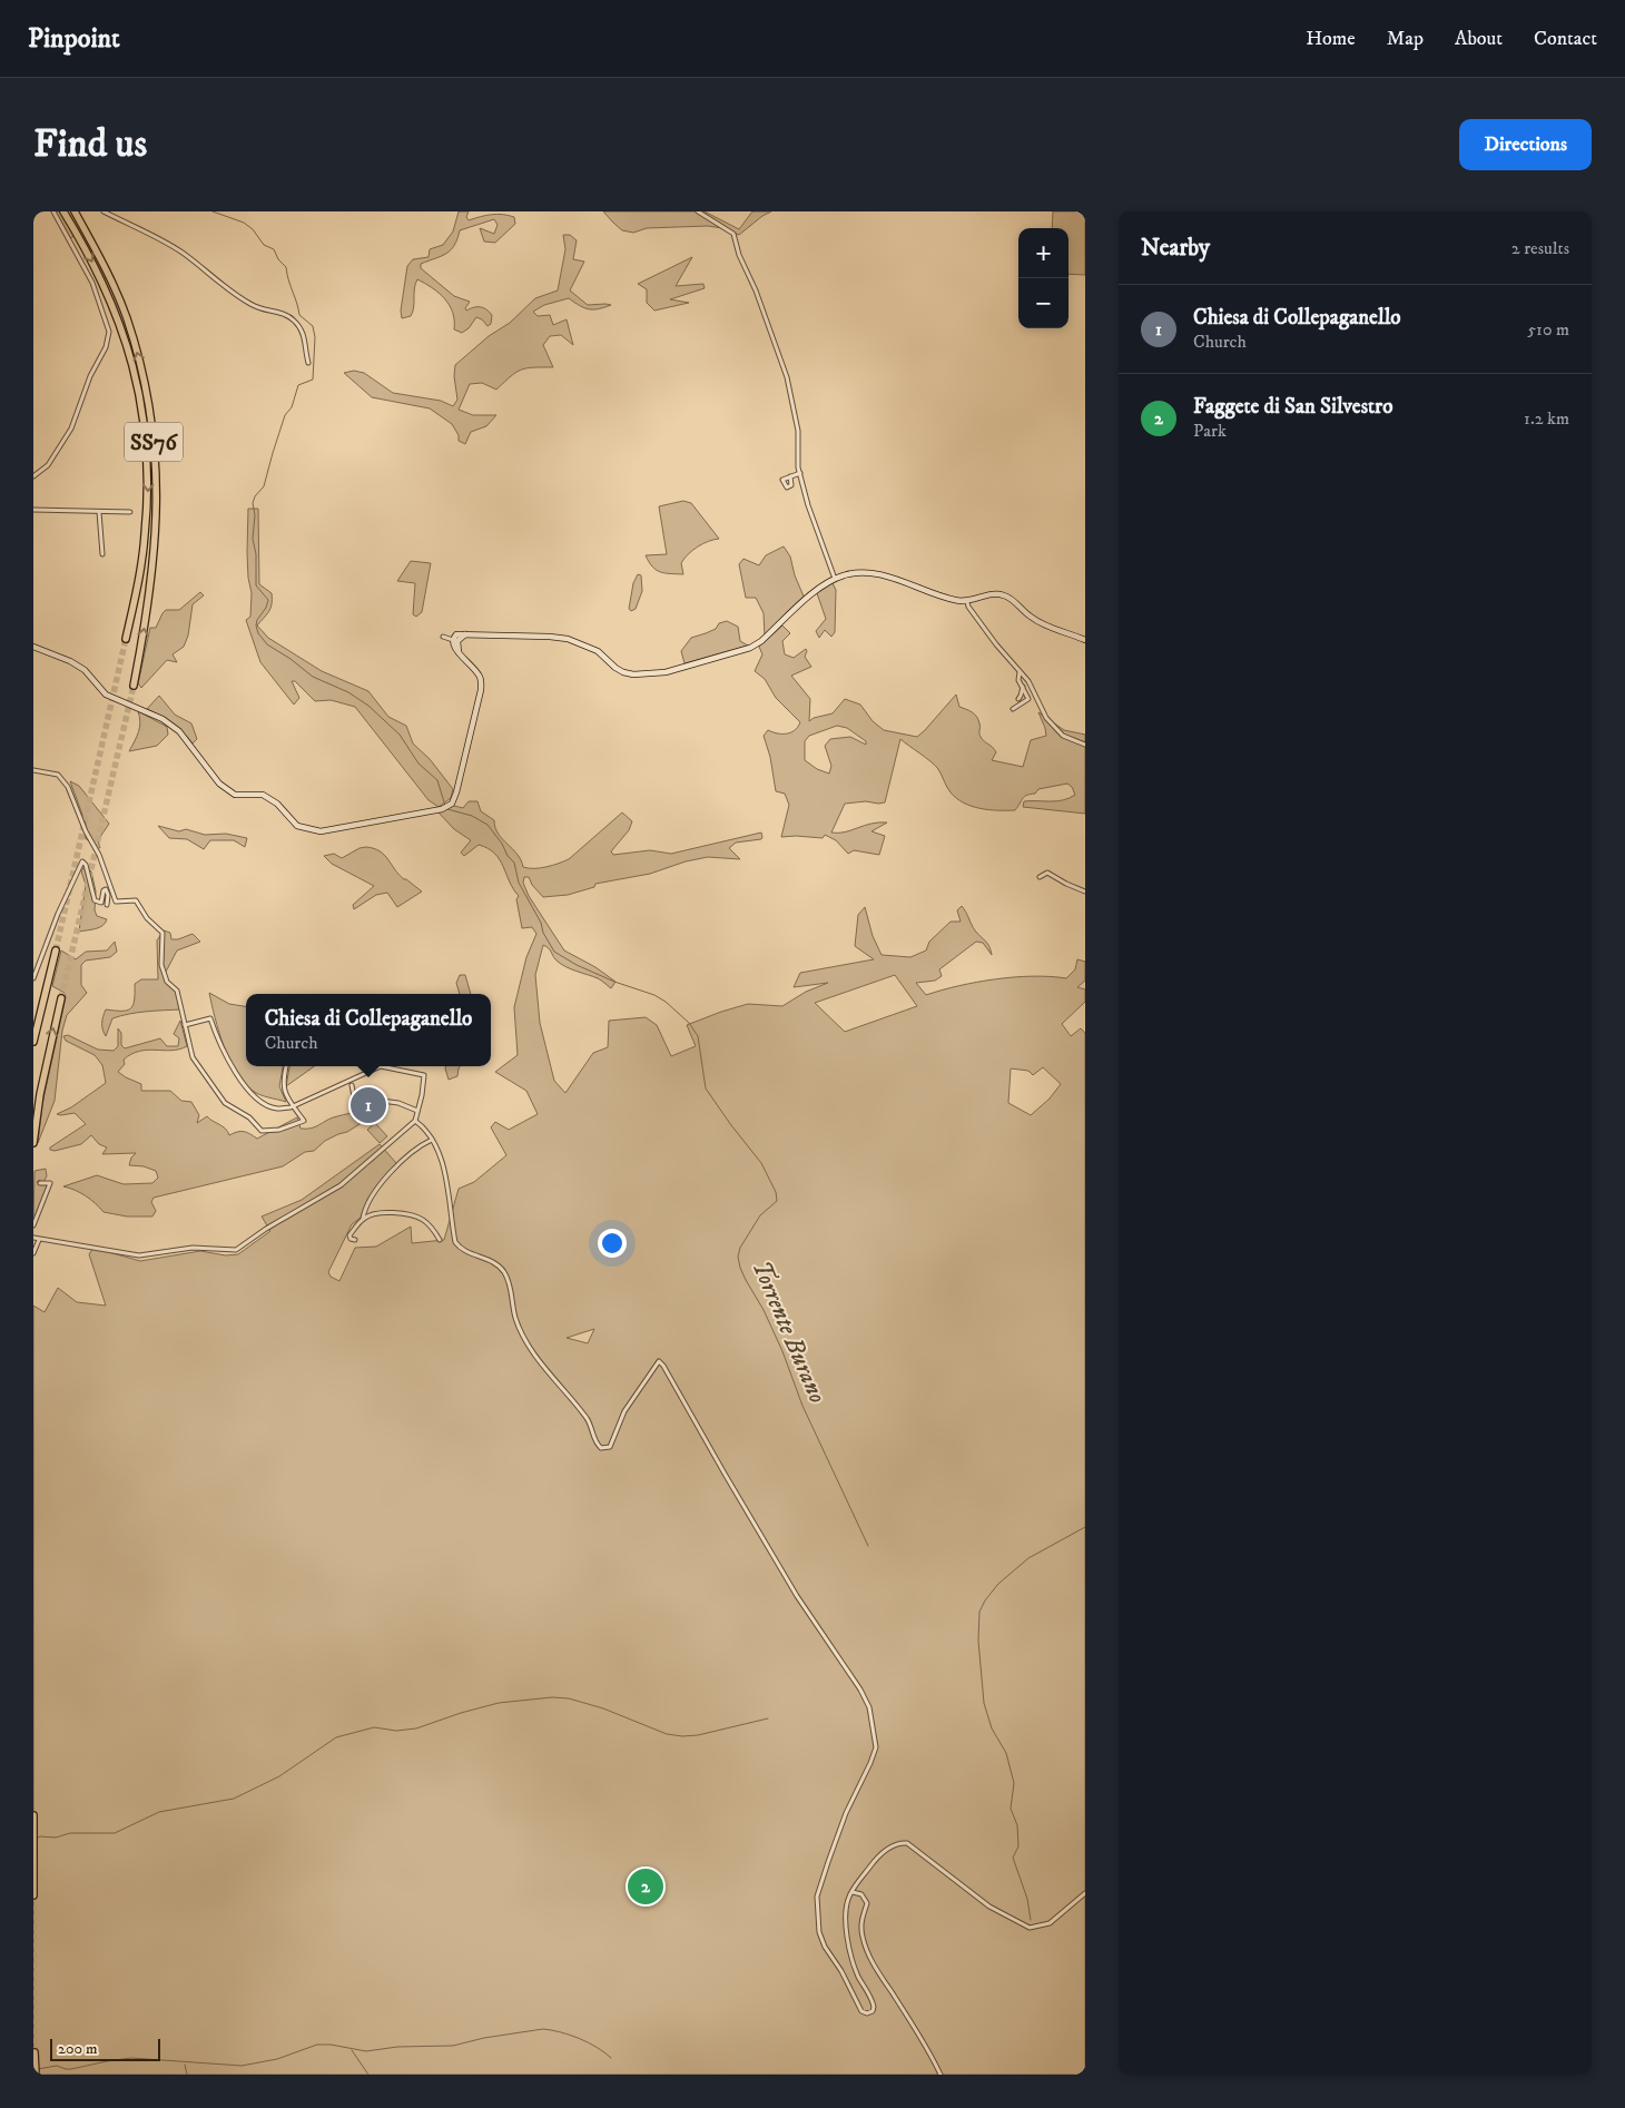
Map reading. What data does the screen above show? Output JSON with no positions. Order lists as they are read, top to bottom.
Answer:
{
  "streets": {
    "highway": ["SS76"]
  },
  "water": ["Torrente Burano"],
  "scale_bar": "200 m",
  "page": {
    "header": "Pinpoint",
    "nav": [
      "Home",
      "Map",
      "About",
      "Contact"
    ],
    "buttons": "Directions",
    "title": "Find us",
    "heading": ["Nearby", "2 results"],
    "map_buttons": ["+", "−"],
    "list": [
      {
        "mark": "1",
        "name": "Chiesa di Collepaganello",
        "note": "Church",
        "value": "510 m"
      },
      {
        "mark": "2",
        "name": "Faggete di San Silvestro",
        "note": "Park",
        "value": "1.2 km"
      }
    ],
    "popup": ["Chiesa di Collepaganello", "Church"],
    "pins": ["1", "2"],
    "scale": "200 m"
  }
}
